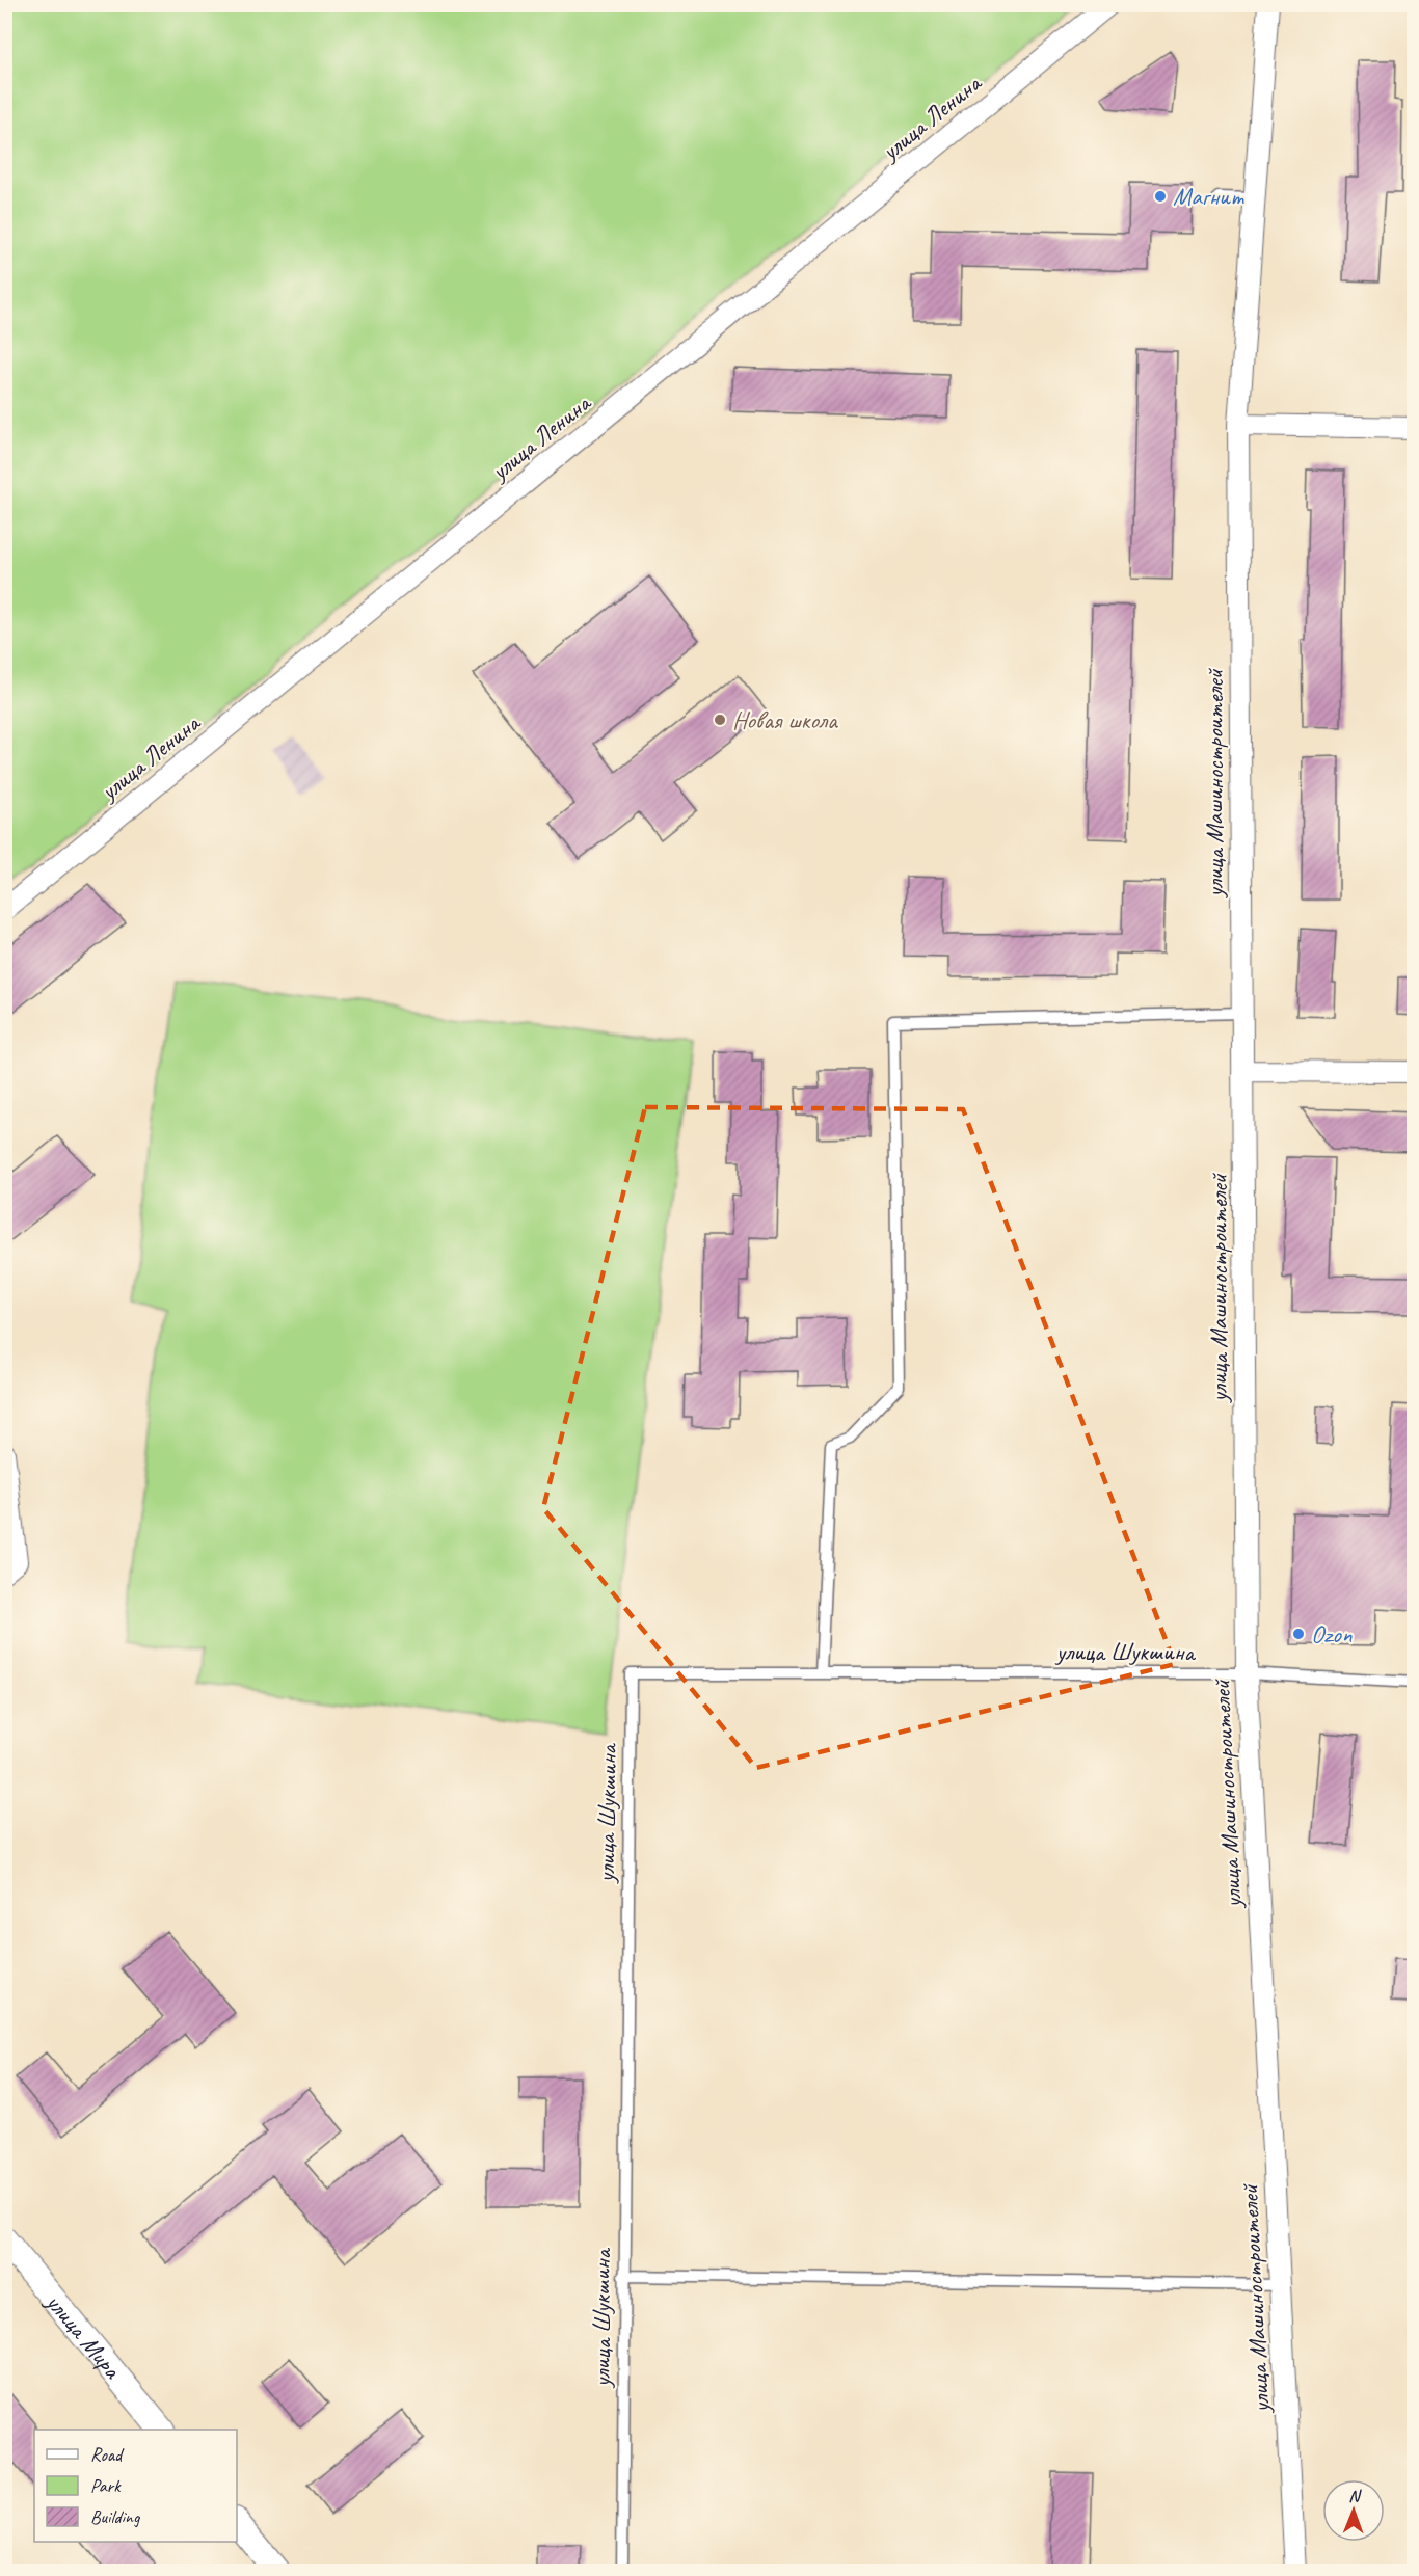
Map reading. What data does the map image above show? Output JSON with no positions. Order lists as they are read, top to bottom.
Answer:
{
  "streets": {
    "street": ["улица Ленина", "улица Машиностроителей", "улица Мира"],
    "lane": ["улица Шукшина"]
  },
  "crossings": [
    ["улица Машиностроителей", "улица Шукшина"]
  ],
  "places": ["Магнит", "Новая школа", "Ozon"],
  "legend": ["Road", "Park", "Building"],
  "north": "top"
}
